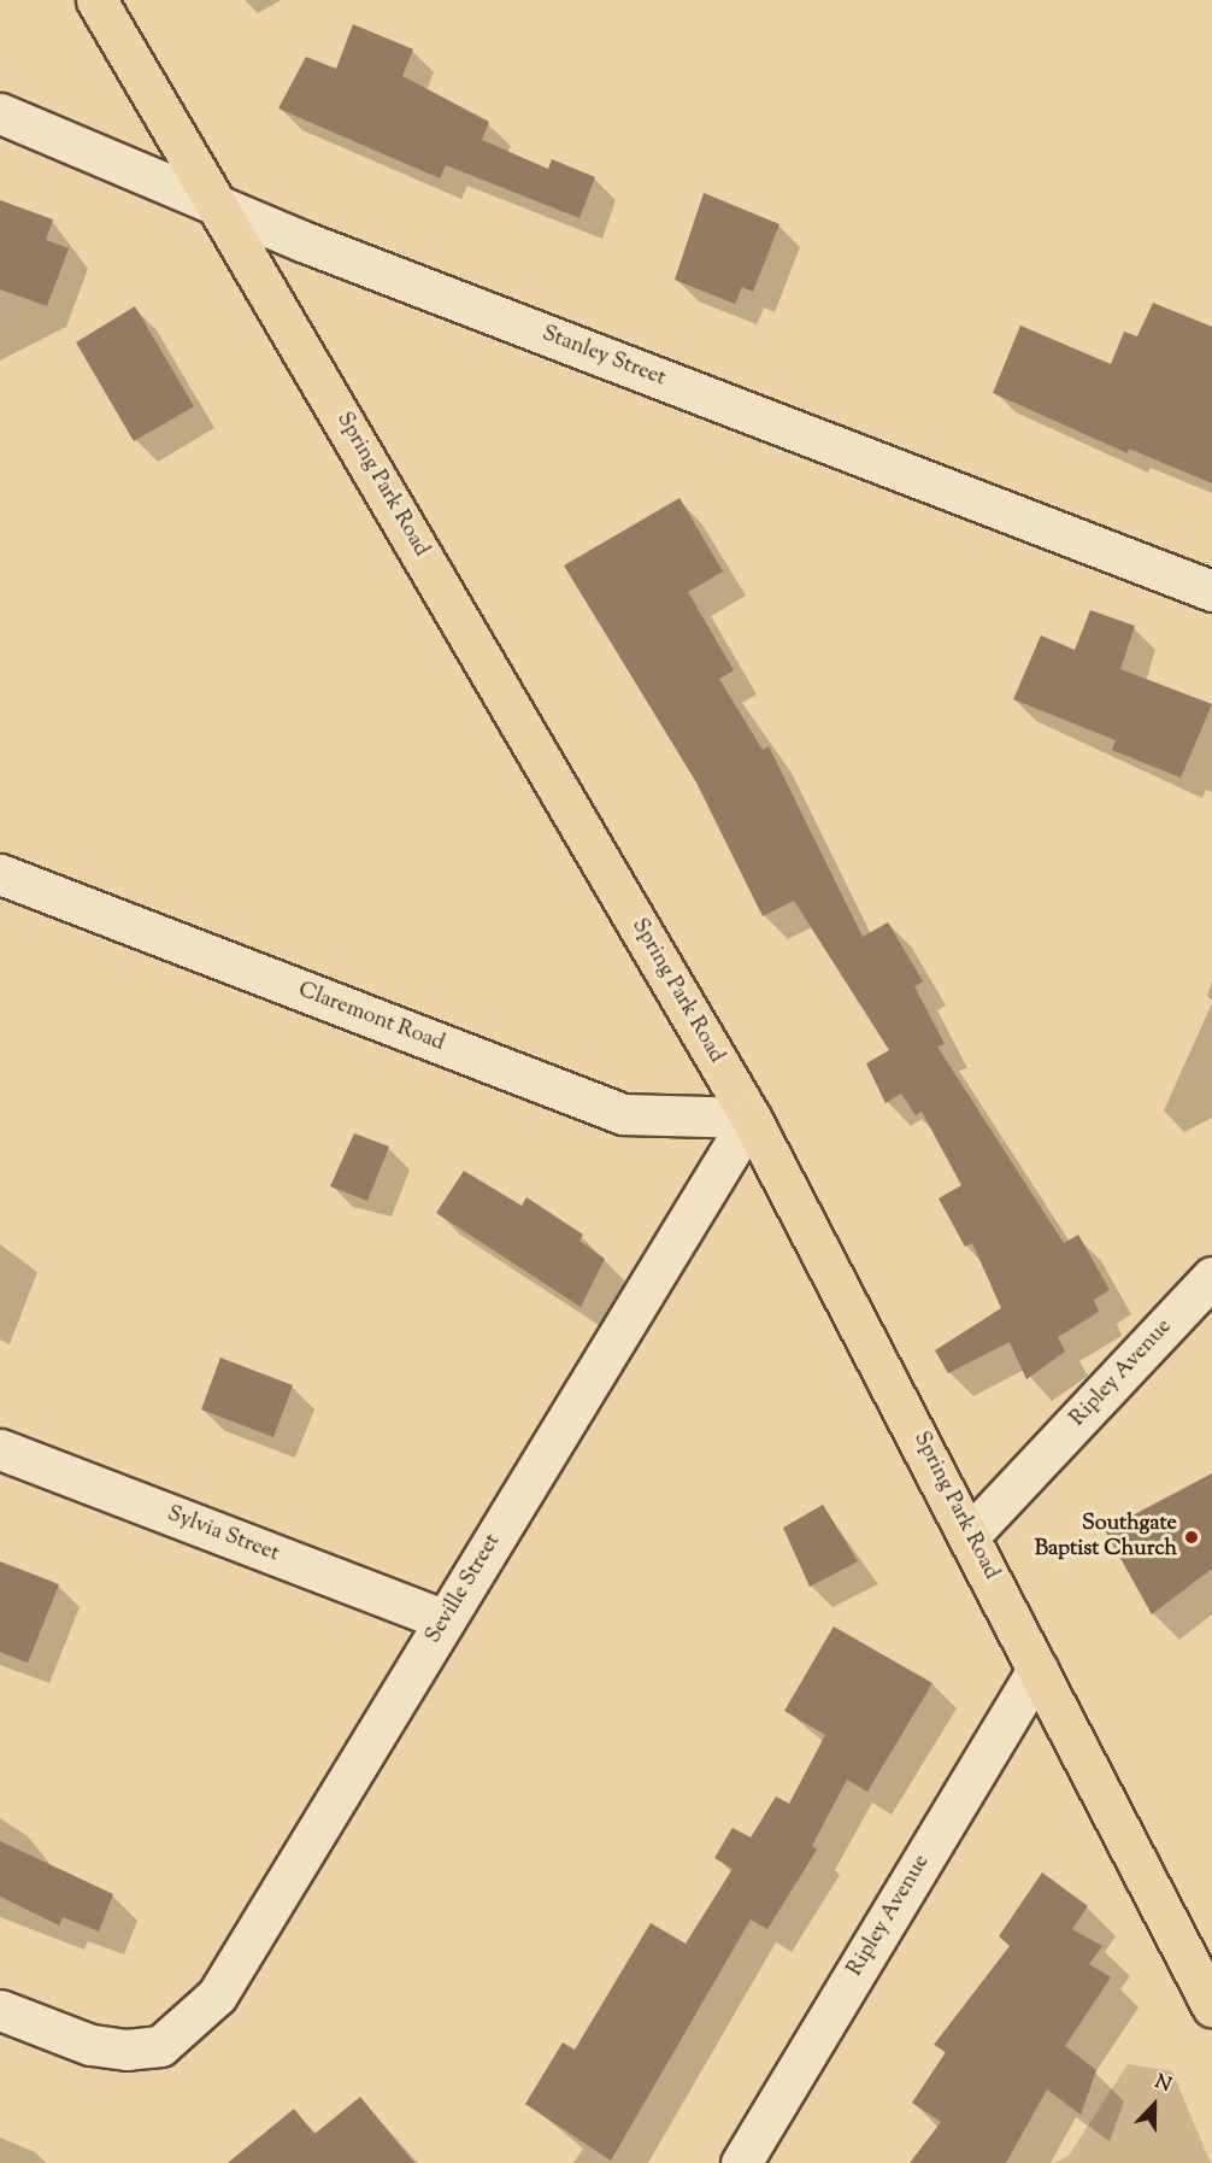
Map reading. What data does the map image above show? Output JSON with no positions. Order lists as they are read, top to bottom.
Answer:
{
  "streets": {
    "main road": ["Spring Park Road"],
    "street": [
      "Stanley Street",
      "Claremont Road",
      "Ripley Avenue",
      "Sylvia Street",
      "Seville Street"
    ]
  },
  "crossings": [
    ["Stanley Street", "Spring Park Road"],
    ["Spring Park Road", "Claremont Road"],
    ["Spring Park Road", "Ripley Avenue"],
    ["Spring Park Road", "Seville Street"],
    ["Claremont Road", "Seville Street"],
    ["Sylvia Street", "Seville Street"]
  ],
  "places": ["Southgate Baptist Church"],
  "north": "top"
}
